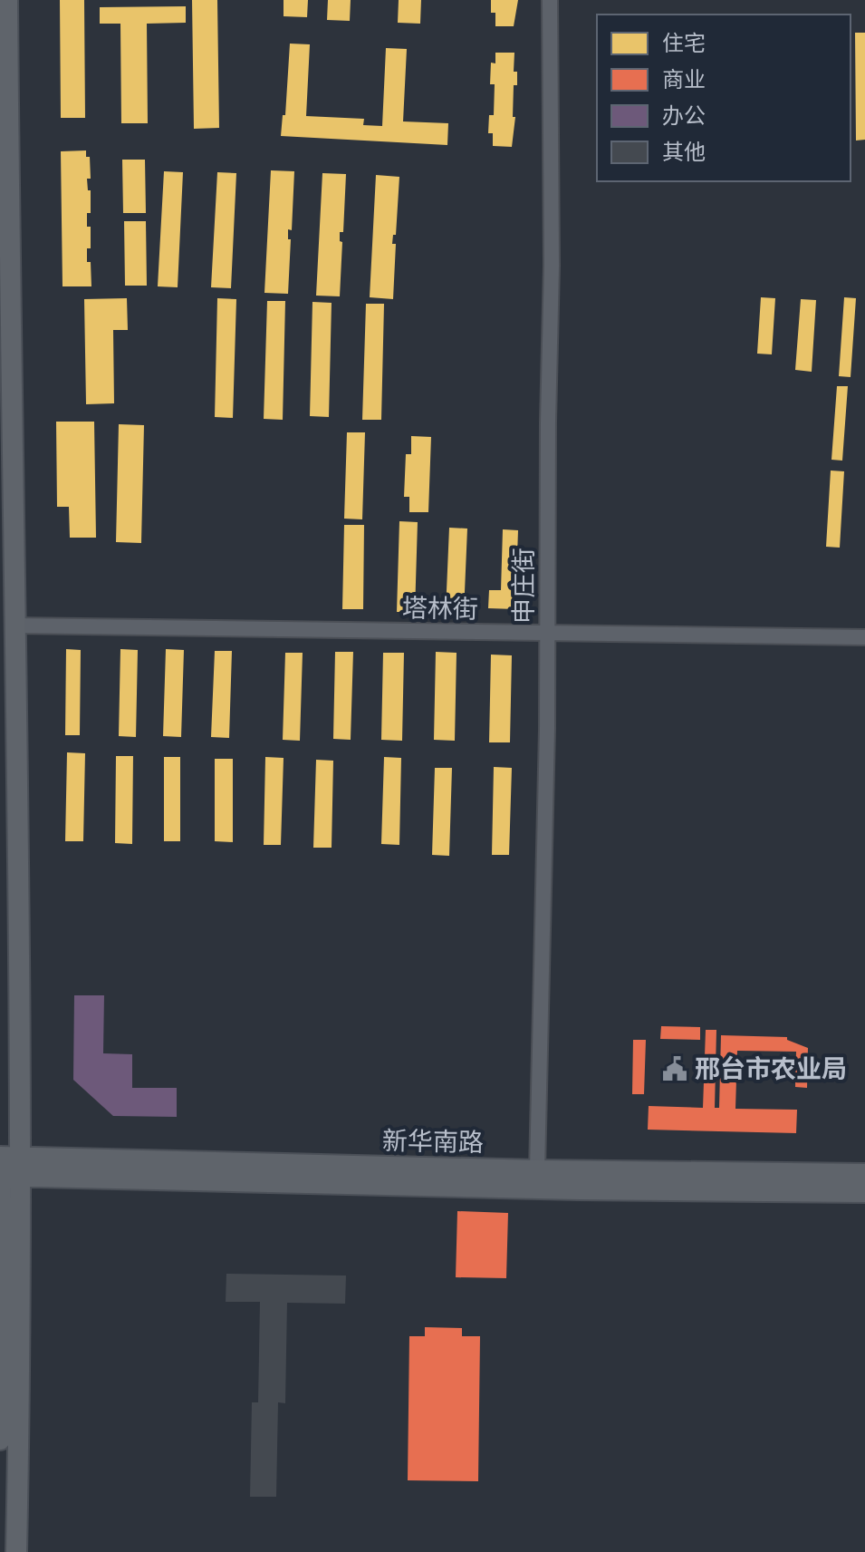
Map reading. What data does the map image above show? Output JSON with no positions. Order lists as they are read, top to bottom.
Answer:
{
  "streets": {
    "main road": ["新华南路"],
    "street": ["申庄街", "塔林街"]
  },
  "crossings": [
    ["申庄街", "塔林街"],
    ["申庄街", "新华南路"]
  ],
  "places": {
    "public building": ["邢台市农业局"]
  },
  "legend": [
    "住宅",
    "商业",
    "办公",
    "其他"
  ]
}
